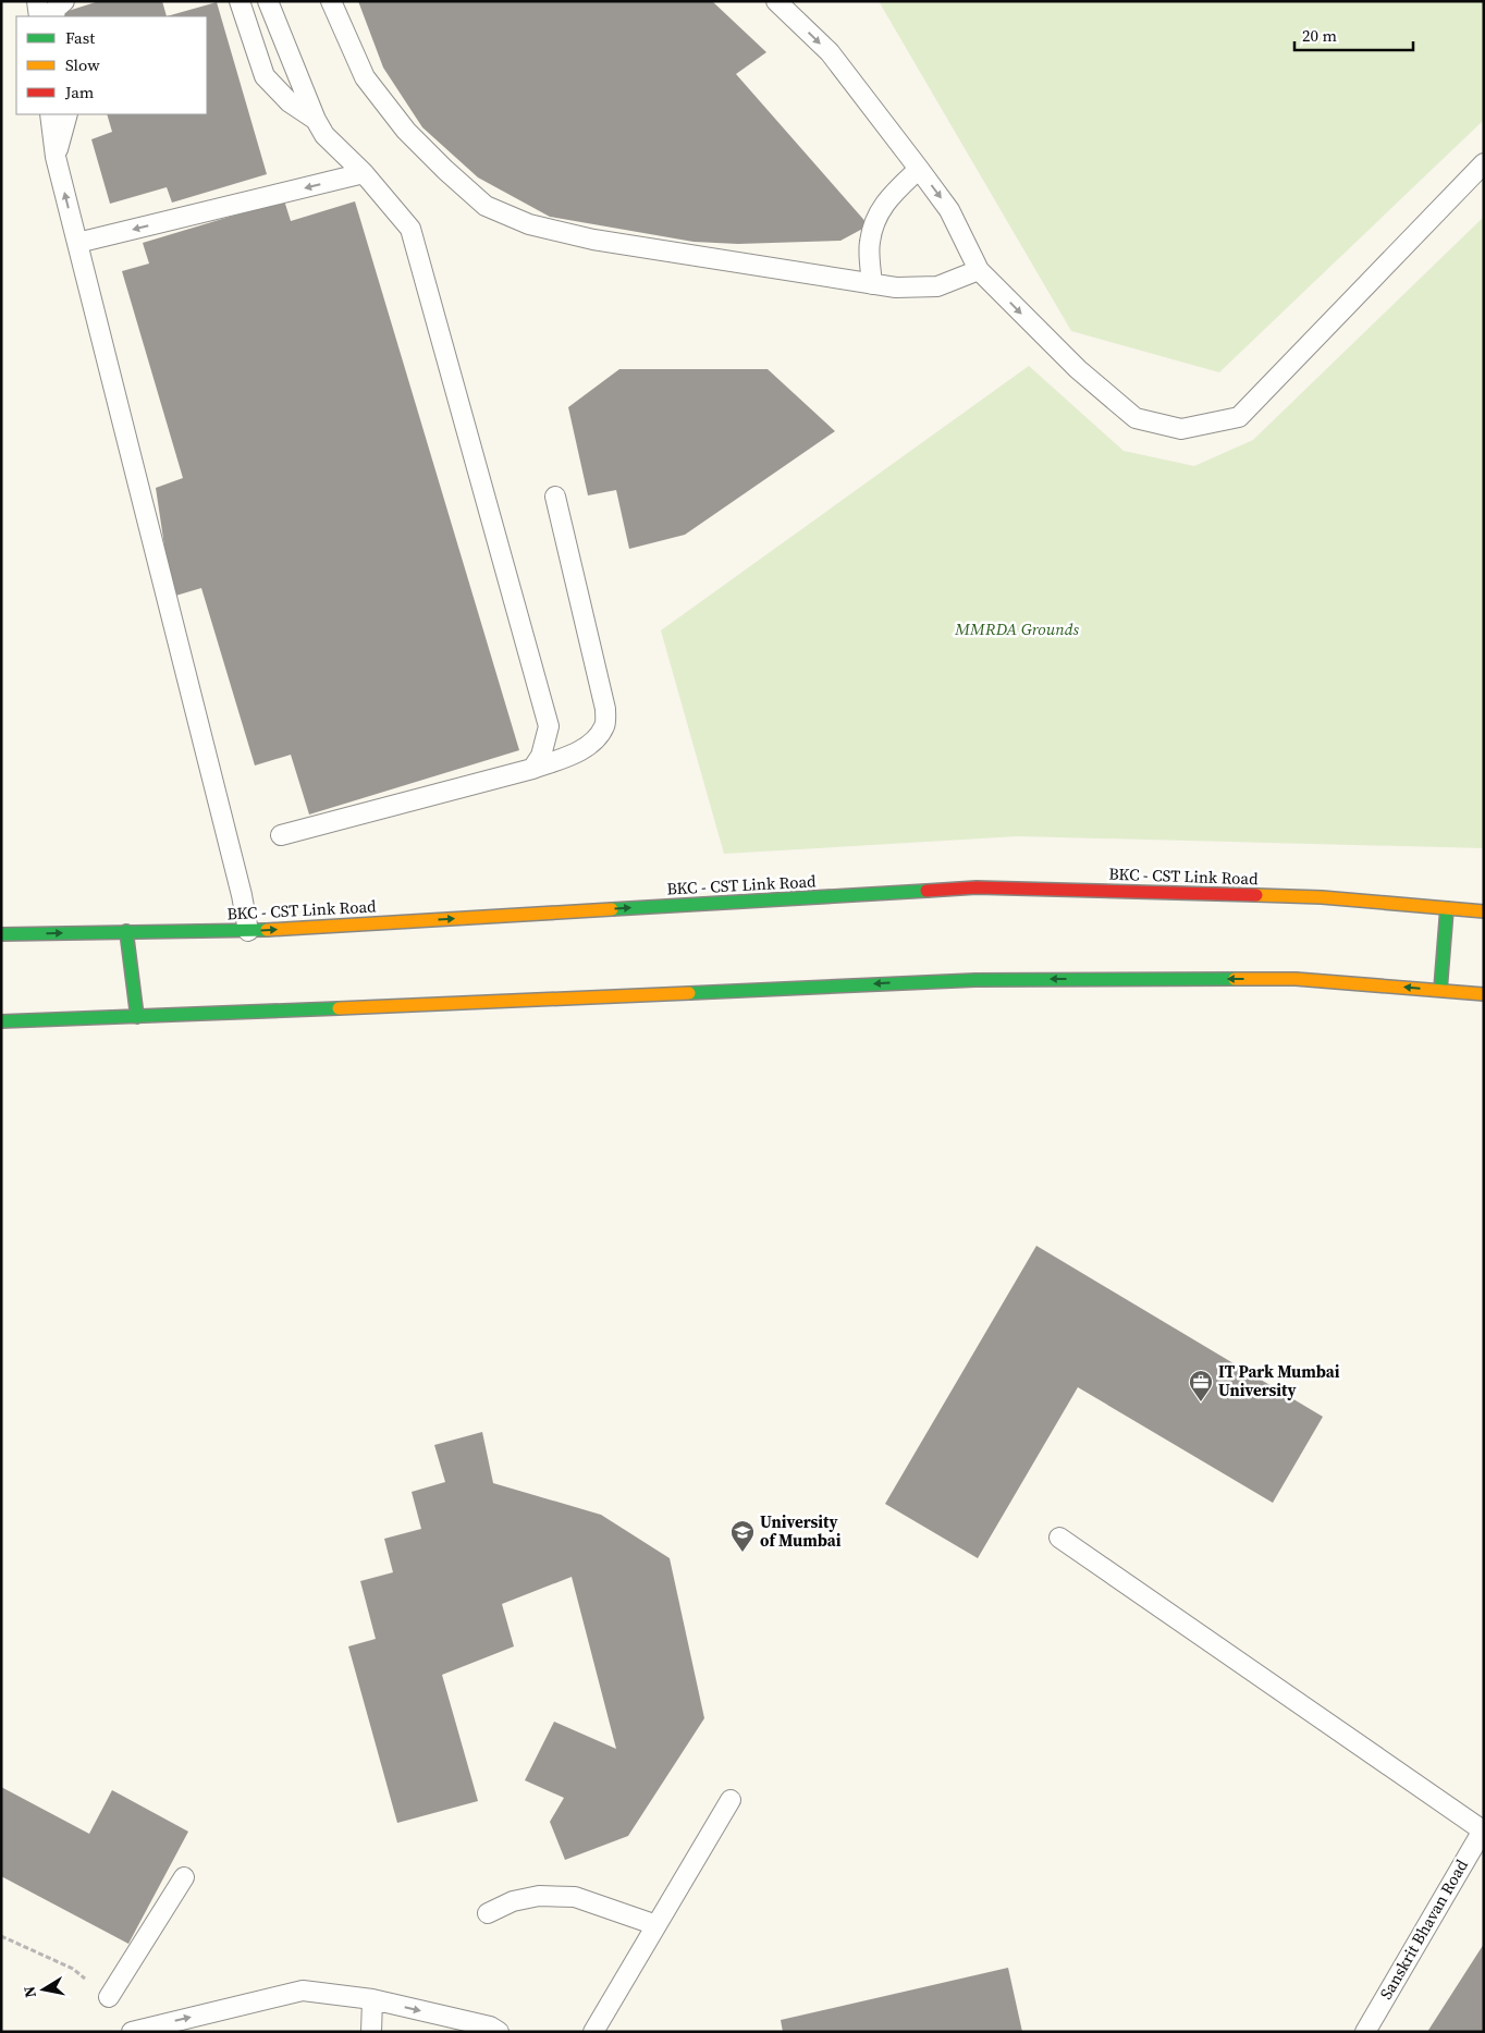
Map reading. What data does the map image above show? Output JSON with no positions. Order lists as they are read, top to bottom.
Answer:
{
  "streets": {
    "street": ["BKC - CST Link Road"],
    "lane": ["Sanskrit Bhavan Road"]
  },
  "parks": ["MMRDA Grounds"],
  "places": {
    "office": ["IT Park Mumbai University"],
    "school or university": ["University of Mumbai"]
  },
  "legend": ["Fast", "Slow", "Jam"],
  "scale_bar": "20 m",
  "north": "left"
}
